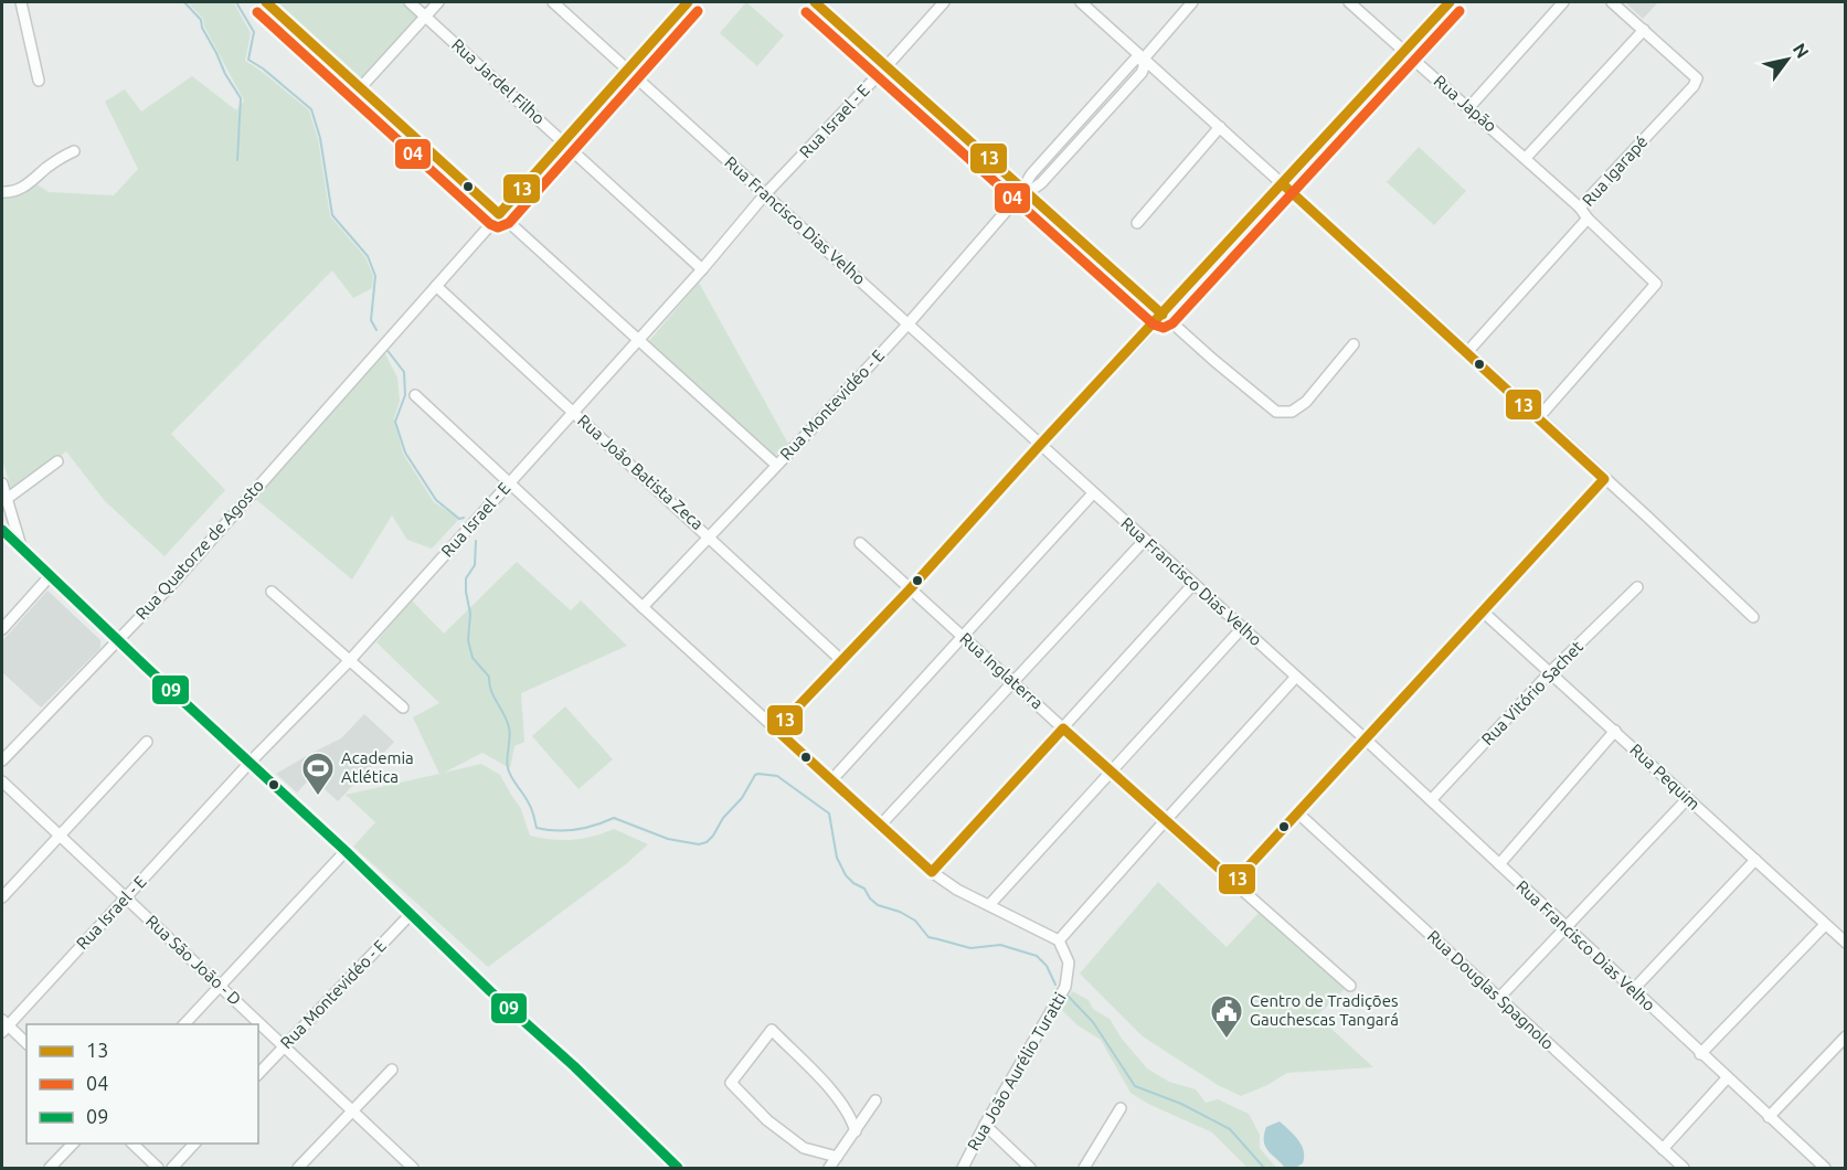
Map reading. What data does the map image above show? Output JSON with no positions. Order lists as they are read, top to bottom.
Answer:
{
  "streets": {
    "street": [
      "Rua Jardel Filho",
      "Rua Japão",
      "Rua Israel - E",
      "Rua Igarapé",
      "Rua Francisco Dias Velho",
      "Rua Montevidéo - E",
      "Rua João Batista Zeca",
      "Rua Quatorze de Agosto",
      "Rua Inglaterra",
      "Rua Vitório Sachet",
      "Rua Pequim",
      "Rua São João - D",
      "Rua Douglas Spagnolo",
      "Rua João Aurélio Turatti"
    ]
  },
  "crossings": [
    ["Rua Jardel Filho", "Rua Israel - E"],
    ["Rua Jardel Filho", "Rua Quatorze de Agosto"],
    ["Rua Japão", "Rua Igarapé"],
    ["Rua Israel - E", "Rua Francisco Dias Velho"],
    ["Rua Israel - E", "Rua João Batista Zeca"],
    ["Rua Israel - E", "Rua São João - D"],
    ["Rua Francisco Dias Velho", "Rua Montevidéo - E"],
    ["Rua Francisco Dias Velho", "Rua Quatorze de Agosto"],
    ["Rua Francisco Dias Velho", "Rua Vitório Sachet"],
    ["Rua Montevidéo - E", "Rua João Batista Zeca"],
    ["Rua Montevidéo - E", "Rua São João - D"],
    ["Rua João Batista Zeca", "Rua Quatorze de Agosto"],
    ["Rua Vitório Sachet", "Rua Pequim"]
  ],
  "places": {
    "sports": ["Academia Atlética"],
    "public building": ["Centro de Tradições Gauchescas Tangará"]
  },
  "lines": ["transit line 13", "transit line 04", "transit line 09"],
  "legend": ["13", "04", "09"],
  "north": "top right"
}
